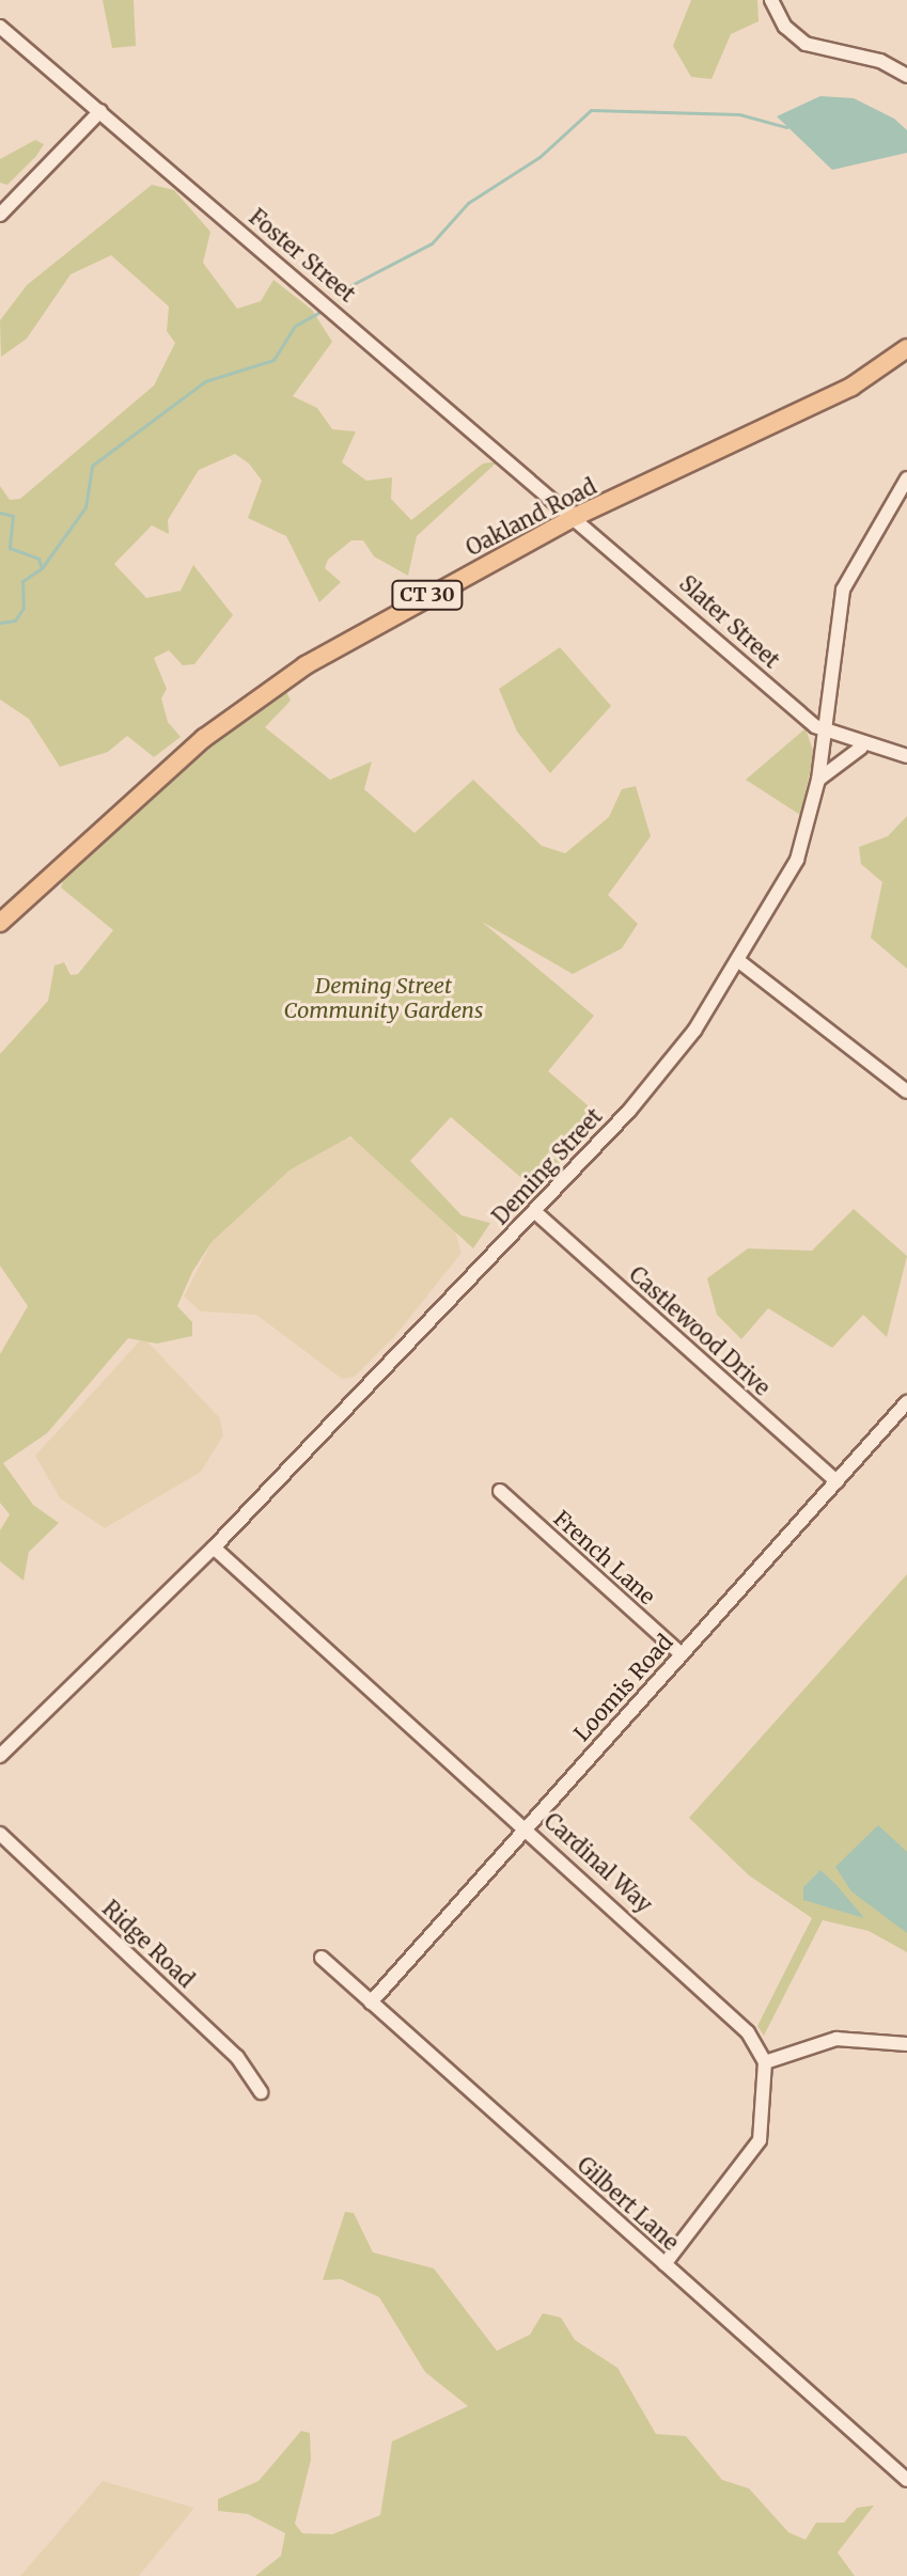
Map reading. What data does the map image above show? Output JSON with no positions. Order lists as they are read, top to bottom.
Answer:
{
  "streets": {
    "main road": ["Oakland Road", "CT 30"],
    "street": [
      "Foster Street",
      "Slater Street",
      "Deming Street",
      "Castlewood Drive",
      "French Lane",
      "Loomis Road",
      "Cardinal Way",
      "Ridge Road",
      "Gilbert Lane"
    ]
  },
  "crossings": [
    ["Foster Street", "Oakland Road"],
    ["Foster Street", "Slater Street"],
    ["Oakland Road", "Slater Street"],
    ["Slater Street", "Deming Street"],
    ["Deming Street", "Castlewood Drive"],
    ["Deming Street", "Cardinal Way"],
    ["Castlewood Drive", "Loomis Road"],
    ["French Lane", "Loomis Road"],
    ["Loomis Road", "Cardinal Way"],
    ["Loomis Road", "Gilbert Lane"]
  ],
  "parks": ["Deming Street Community Gardens"]
}
